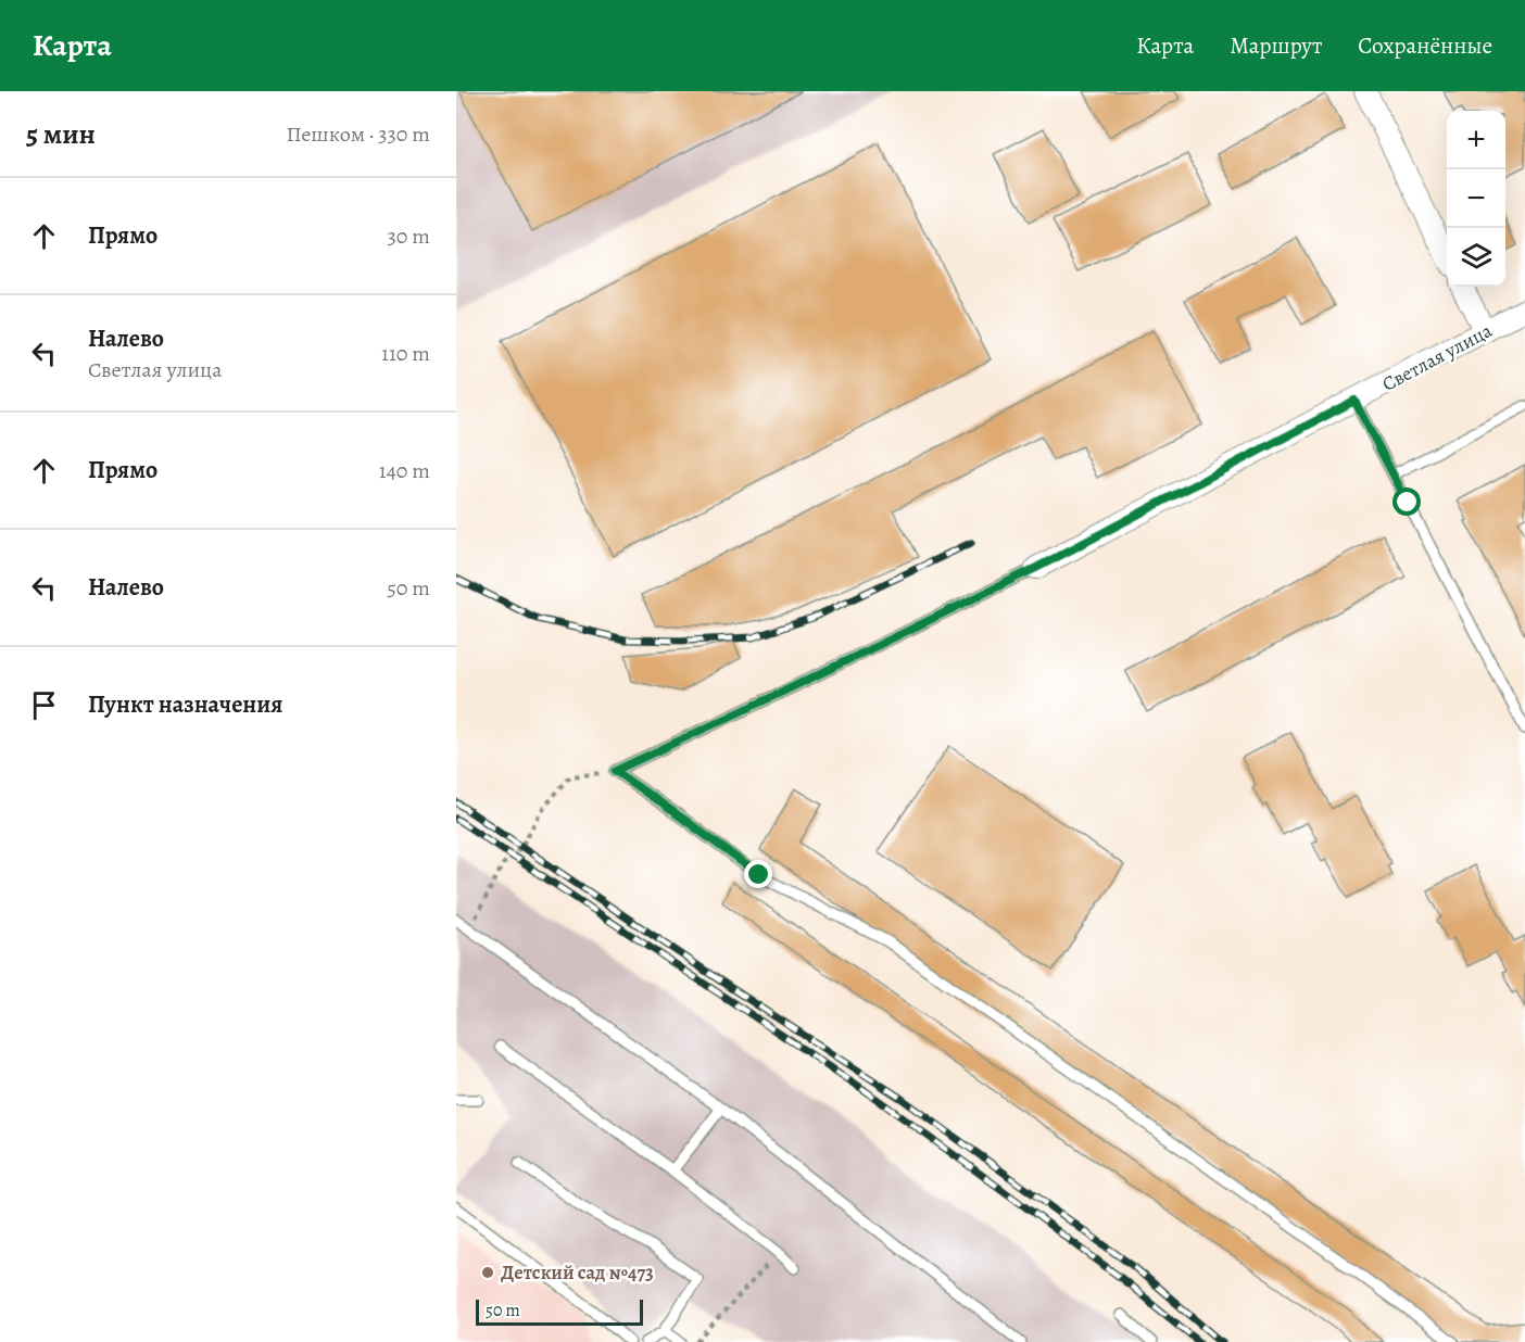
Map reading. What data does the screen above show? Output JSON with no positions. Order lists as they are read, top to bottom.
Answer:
{
  "streets": {
    "street": ["Светлая улица"]
  },
  "places": ["Детский сад №473"],
  "scale_bar": "50 m",
  "page": {
    "header": "Карта",
    "nav": ["Карта", "Маршрут", "Сохранённые"],
    "heading": ["5 мин", "Пешком · 330 m"],
    "map_buttons": ["+", "−"],
    "list": [
      ["Прямо", "30 m"],
      ["Налево", "Светлая улица", "110 m"],
      ["Прямо", "140 m"],
      ["Налево", "50 m"],
      "Пункт назначения"
    ],
    "scale": "50 m"
  }
}
